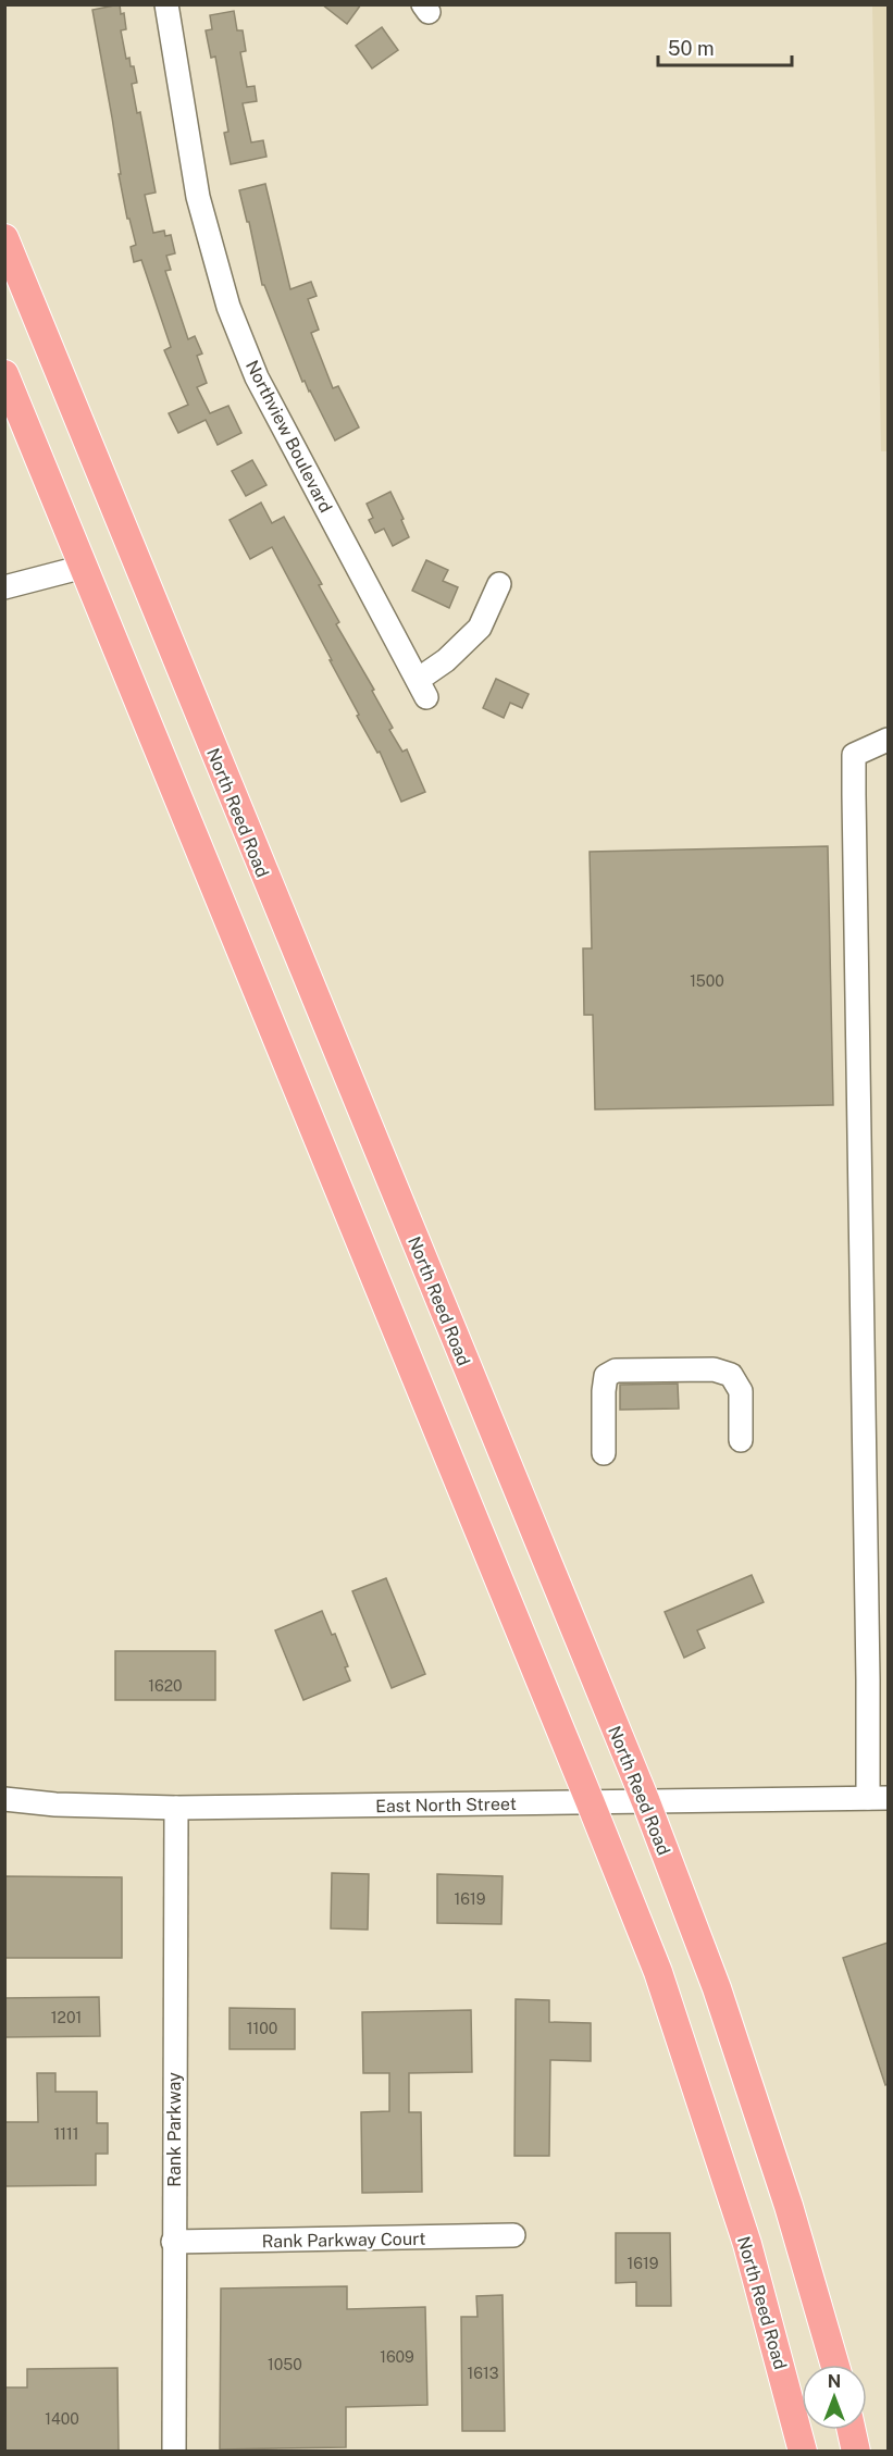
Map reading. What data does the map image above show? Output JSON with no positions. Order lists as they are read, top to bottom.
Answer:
{
  "streets": {
    "main road": ["North Reed Road"],
    "street": [
      "Northview Boulevard",
      "East North Street",
      "Rank Parkway",
      "Rank Parkway Court"
    ]
  },
  "crossings": [
    ["North Reed Road", "East North Street"],
    ["East North Street", "Rank Parkway"],
    ["Rank Parkway", "Rank Parkway Court"]
  ],
  "house_numbers": [
    "1500",
    "1620",
    "1619",
    "1201",
    "1100",
    "1111",
    "1619",
    "1609",
    "1050",
    "1613",
    "1400"
  ],
  "scale_bar": "50 m",
  "north": "top"
}
